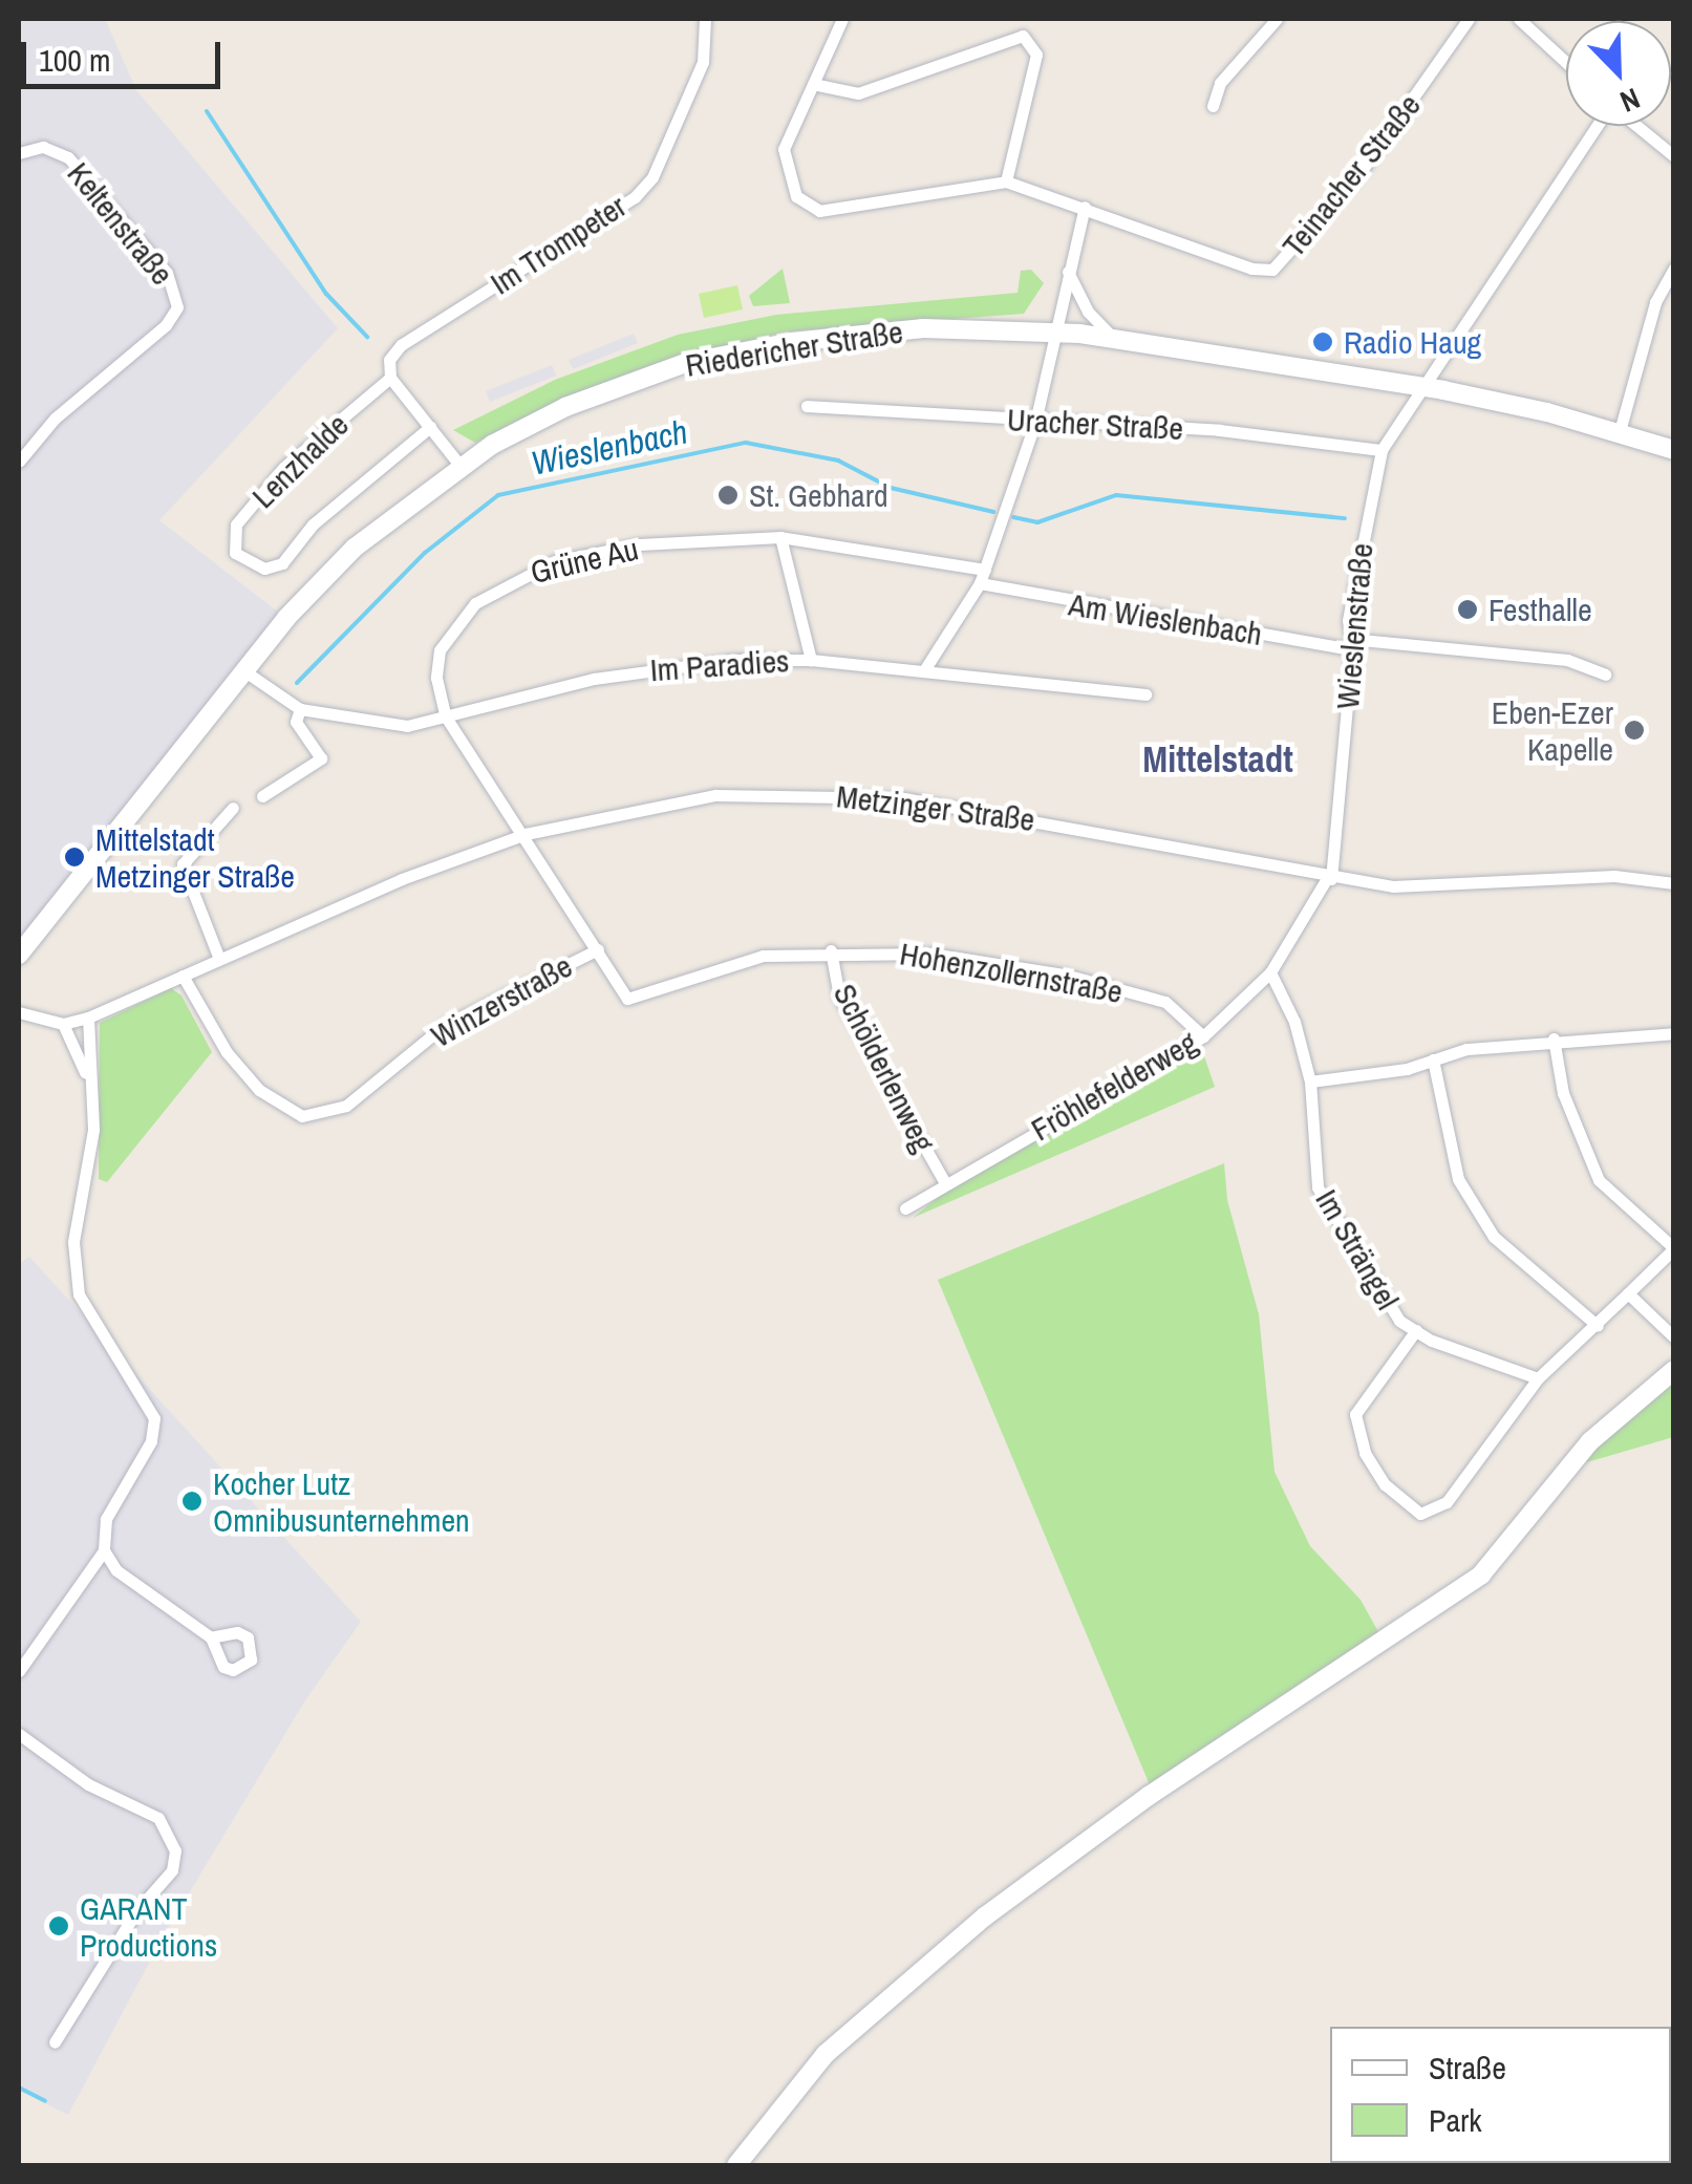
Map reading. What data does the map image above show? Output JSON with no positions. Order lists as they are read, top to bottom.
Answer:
{
  "streets": {
    "main road": ["Riedericher Straße"],
    "street": [
      "Teinacher Straße",
      "Keltenstraße",
      "Im Trompeter",
      "Uracher Straße",
      "Lenzhalde",
      "Grüne Au",
      "Am Wieslenbach",
      "Wieslenstraße",
      "Im Paradies",
      "Metzinger Straße",
      "Hohenzollernstraße",
      "Winzerstraße",
      "Schölderlenweg",
      "Fröhlefelderweg",
      "Im Strängel"
    ]
  },
  "crossings": [
    ["Im Trompeter", "Lenzhalde"],
    ["Riedericher Straße", "Wieslenstraße"],
    ["Riedericher Straße", "Im Paradies"],
    ["Uracher Straße", "Wieslenstraße"],
    ["Grüne Au", "Im Paradies"],
    ["Grüne Au", "Metzinger Straße"],
    ["Grüne Au", "Hohenzollernstraße"],
    ["Am Wieslenbach", "Wieslenstraße"],
    ["Wieslenstraße", "Metzinger Straße"],
    ["Wieslenstraße", "Fröhlefelderweg"],
    ["Metzinger Straße", "Hohenzollernstraße"],
    ["Metzinger Straße", "Winzerstraße"],
    ["Metzinger Straße", "Fröhlefelderweg"],
    ["Hohenzollernstraße", "Winzerstraße"],
    ["Hohenzollernstraße", "Schölderlenweg"],
    ["Hohenzollernstraße", "Fröhlefelderweg"],
    ["Schölderlenweg", "Fröhlefelderweg"],
    ["Fröhlefelderweg", "Im Strängel"]
  ],
  "districts": ["Mittelstadt"],
  "water": ["Wieslenbach"],
  "places": [
    "Radio Haug",
    "St. Gebhard",
    "Festhalle",
    "Eben-Ezer Kapelle",
    "Mittelstadt Metzinger Straße",
    "Kocher Lutz Omnibusunternehmen",
    "GARANT Productions"
  ],
  "legend": ["Straße", "Park"],
  "scale_bar": "100 m",
  "north": "bottom right"
}
